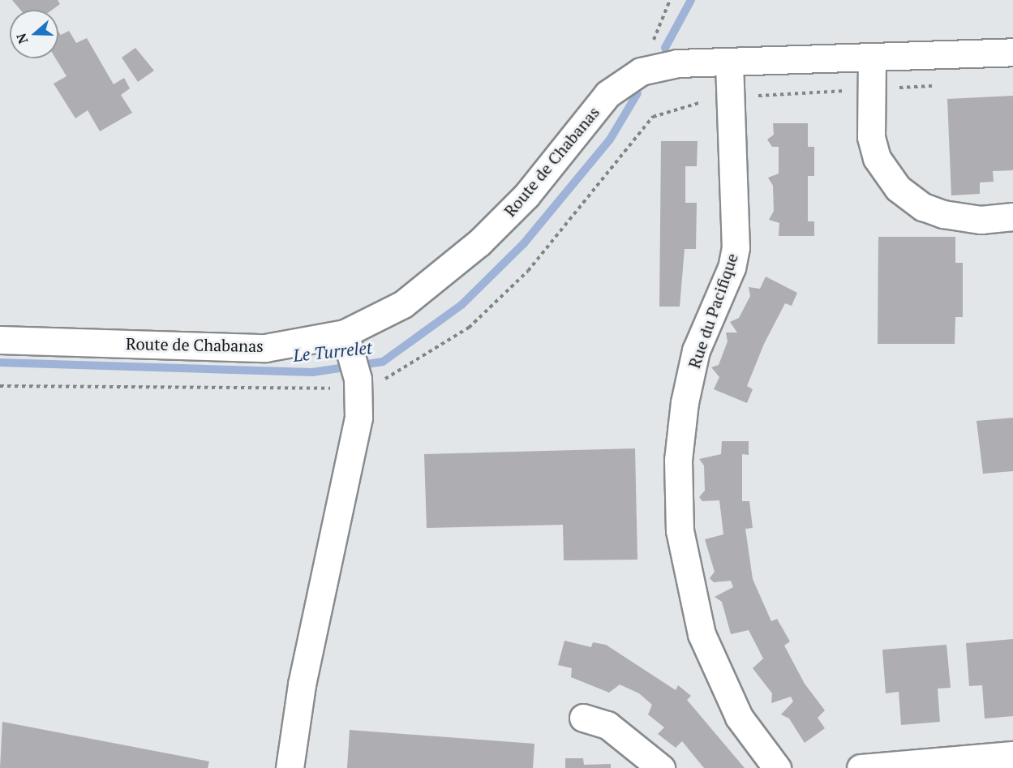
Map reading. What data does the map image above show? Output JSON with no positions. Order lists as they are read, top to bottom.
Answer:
{
  "streets": {
    "street": ["Route de Chabanas", "Rue du Pacifique"]
  },
  "crossings": [
    ["Route de Chabanas", "Rue du Pacifique"]
  ],
  "water": ["Le Turrelet"],
  "north": "left"
}
